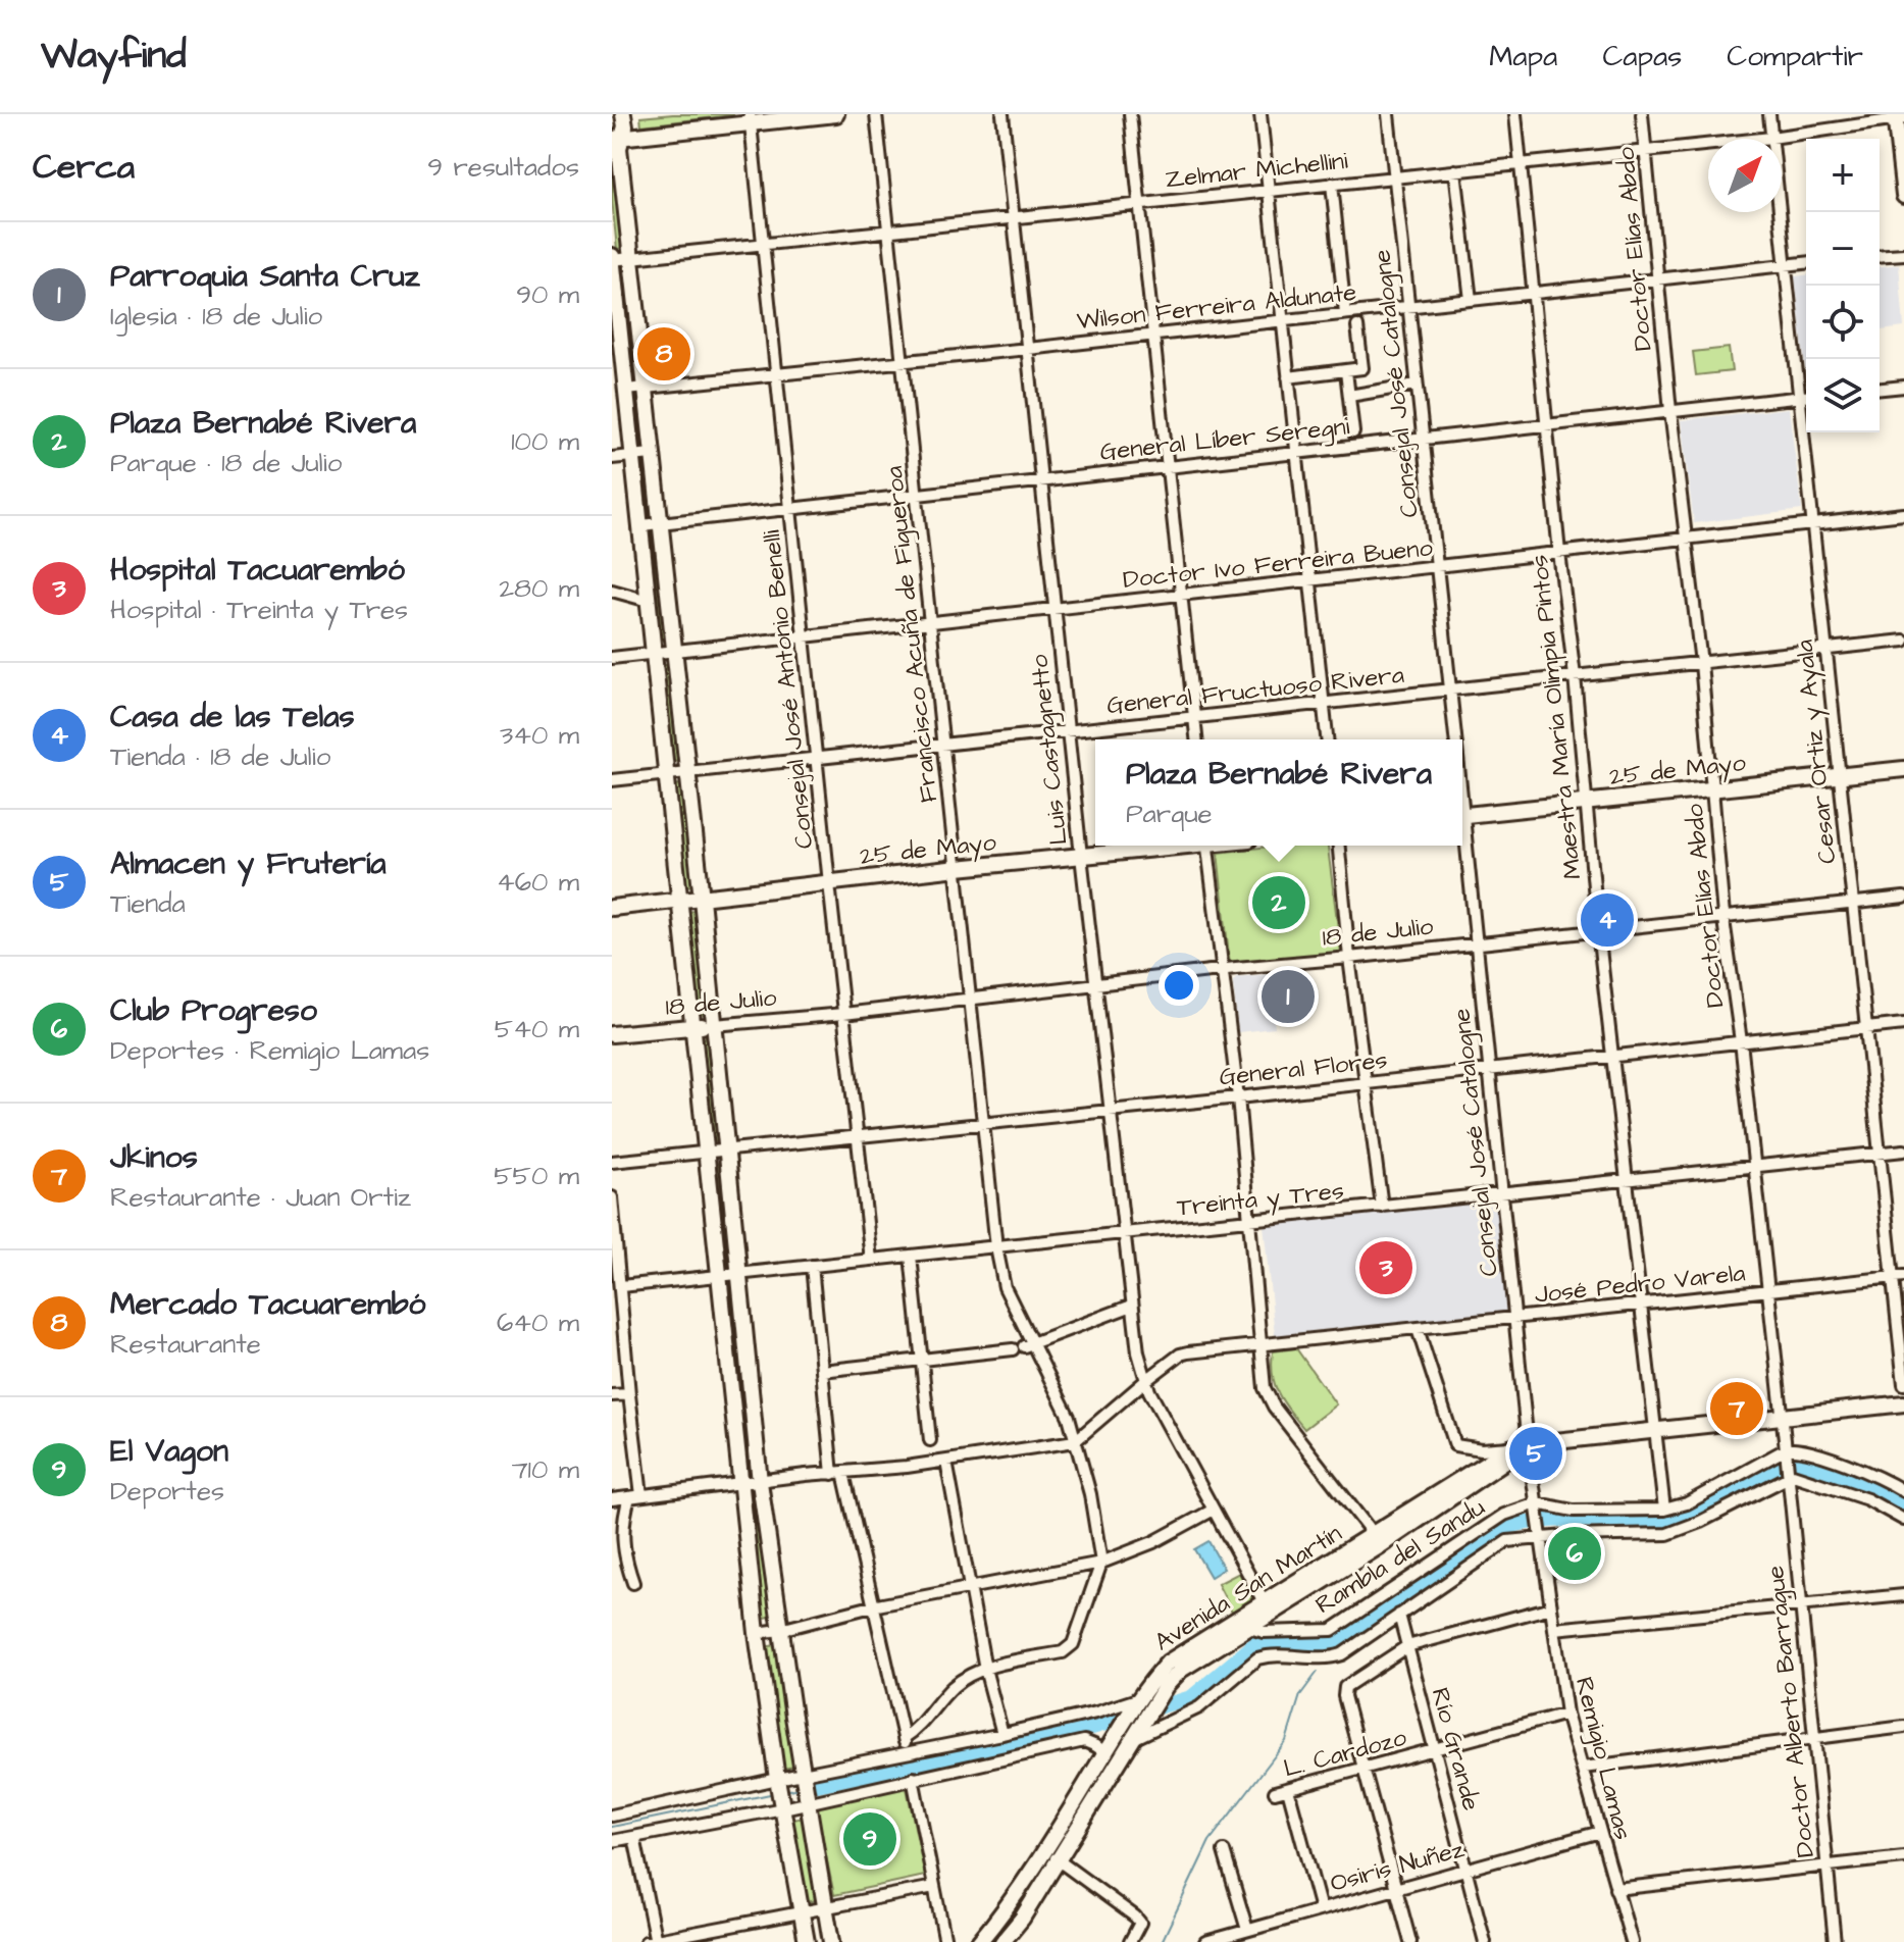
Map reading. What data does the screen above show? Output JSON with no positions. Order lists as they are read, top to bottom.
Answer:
{
  "streets": {
    "street": [
      "Zelmar Michellini",
      "Doctor Elías Abdo",
      "Wilson Ferreira Aldunate",
      "Consejal José Catalogne",
      "General Líber Seregni",
      "Doctor Ivo Ferreira Bueno",
      "Francisco Acuña de Figueroa",
      "Consejal José Antonio Benelli",
      "General Fructuoso Rivera",
      "Maestra María Olimpia Pintos",
      "Luis Castagnetto",
      "Cesar Ortiz y Ayala",
      "25 de Mayo",
      "18 de Julio",
      "General Flores",
      "Treinta y Tres",
      "José Pedro Varela",
      "Rambla del Sandu",
      "Avenida San Martín",
      "Doctor Alberto Barrague",
      "Río Grande",
      "L. Cardozo",
      "Remigio Lamas",
      "Osiris Nuñez"
    ]
  },
  "crossings": [
    ["Zelmar Michellini", "Doctor Elías Abdo"],
    ["Zelmar Michellini", "Consejal José Catalogne"],
    ["Zelmar Michellini", "Francisco Acuña de Figueroa"],
    ["Zelmar Michellini", "Consejal José Antonio Benelli"],
    ["Zelmar Michellini", "Maestra María Olimpia Pintos"],
    ["Zelmar Michellini", "Luis Castagnetto"],
    ["Zelmar Michellini", "Cesar Ortiz y Ayala"],
    ["Doctor Elías Abdo", "Wilson Ferreira Aldunate"],
    ["Doctor Elías Abdo", "General Líber Seregni"],
    ["Doctor Elías Abdo", "Doctor Ivo Ferreira Bueno"],
    ["Doctor Elías Abdo", "General Fructuoso Rivera"],
    ["Doctor Elías Abdo", "25 de Mayo"],
    ["Doctor Elías Abdo", "18 de Julio"],
    ["Doctor Elías Abdo", "General Flores"],
    ["Doctor Elías Abdo", "Treinta y Tres"],
    ["Doctor Elías Abdo", "José Pedro Varela"],
    ["Doctor Elías Abdo", "Doctor Alberto Barrague"],
    ["Wilson Ferreira Aldunate", "Consejal José Catalogne"],
    ["Wilson Ferreira Aldunate", "Francisco Acuña de Figueroa"],
    ["Wilson Ferreira Aldunate", "Consejal José Antonio Benelli"],
    ["Wilson Ferreira Aldunate", "Maestra María Olimpia Pintos"],
    ["Wilson Ferreira Aldunate", "Luis Castagnetto"],
    ["Wilson Ferreira Aldunate", "Cesar Ortiz y Ayala"],
    ["Consejal José Catalogne", "General Líber Seregni"],
    ["Consejal José Catalogne", "Doctor Ivo Ferreira Bueno"],
    ["Consejal José Catalogne", "General Fructuoso Rivera"],
    ["Consejal José Catalogne", "18 de Julio"],
    ["Consejal José Catalogne", "General Flores"],
    ["Consejal José Catalogne", "Treinta y Tres"],
    ["Consejal José Catalogne", "José Pedro Varela"],
    ["Consejal José Catalogne", "Rambla del Sandu"],
    ["Consejal José Catalogne", "Avenida San Martín"],
    ["Consejal José Catalogne", "Remigio Lamas"],
    ["General Líber Seregni", "Francisco Acuña de Figueroa"],
    ["General Líber Seregni", "Consejal José Antonio Benelli"],
    ["General Líber Seregni", "Maestra María Olimpia Pintos"],
    ["General Líber Seregni", "Luis Castagnetto"],
    ["General Líber Seregni", "Cesar Ortiz y Ayala"],
    ["Doctor Ivo Ferreira Bueno", "Francisco Acuña de Figueroa"],
    ["Doctor Ivo Ferreira Bueno", "Consejal José Antonio Benelli"],
    ["Doctor Ivo Ferreira Bueno", "Maestra María Olimpia Pintos"],
    ["Doctor Ivo Ferreira Bueno", "Luis Castagnetto"],
    ["Doctor Ivo Ferreira Bueno", "Cesar Ortiz y Ayala"],
    ["Francisco Acuña de Figueroa", "General Fructuoso Rivera"],
    ["Francisco Acuña de Figueroa", "25 de Mayo"],
    ["Francisco Acuña de Figueroa", "18 de Julio"],
    ["Francisco Acuña de Figueroa", "General Flores"],
    ["Francisco Acuña de Figueroa", "Treinta y Tres"],
    ["Francisco Acuña de Figueroa", "José Pedro Varela"],
    ["Consejal José Antonio Benelli", "General Fructuoso Rivera"],
    ["Consejal José Antonio Benelli", "25 de Mayo"],
    ["Consejal José Antonio Benelli", "18 de Julio"],
    ["Consejal José Antonio Benelli", "General Flores"],
    ["Consejal José Antonio Benelli", "Treinta y Tres"],
    ["General Fructuoso Rivera", "Maestra María Olimpia Pintos"],
    ["General Fructuoso Rivera", "Luis Castagnetto"],
    ["General Fructuoso Rivera", "Cesar Ortiz y Ayala"],
    ["Maestra María Olimpia Pintos", "25 de Mayo"],
    ["Maestra María Olimpia Pintos", "18 de Julio"],
    ["Maestra María Olimpia Pintos", "General Flores"],
    ["Maestra María Olimpia Pintos", "Treinta y Tres"],
    ["Maestra María Olimpia Pintos", "José Pedro Varela"],
    ["Luis Castagnetto", "25 de Mayo"],
    ["Luis Castagnetto", "18 de Julio"],
    ["Luis Castagnetto", "General Flores"],
    ["Luis Castagnetto", "Treinta y Tres"],
    ["Luis Castagnetto", "José Pedro Varela"],
    ["Luis Castagnetto", "Avenida San Martín"],
    ["Cesar Ortiz y Ayala", "25 de Mayo"],
    ["Cesar Ortiz y Ayala", "18 de Julio"],
    ["Cesar Ortiz y Ayala", "General Flores"],
    ["Cesar Ortiz y Ayala", "Treinta y Tres"],
    ["Cesar Ortiz y Ayala", "José Pedro Varela"],
    ["Rambla del Sandu", "Avenida San Martín"],
    ["Río Grande", "L. Cardozo"],
    ["Río Grande", "Osiris Nuñez"],
    ["L. Cardozo", "Remigio Lamas"],
    ["Remigio Lamas", "Osiris Nuñez"]
  ],
  "north": "top right",
  "page": {
    "header": "Wayfind",
    "nav": ["Mapa", "Capas", "Compartir"],
    "heading": ["Cerca", "9 resultados"],
    "map_buttons": ["+", "−"],
    "list": [
      {
        "mark": "1",
        "name": "Parroquia Santa Cruz",
        "note": "Iglesia · 18 de Julio",
        "value": "90 m"
      },
      {
        "mark": "2",
        "name": "Plaza Bernabé Rivera",
        "note": "Parque · 18 de Julio",
        "value": "100 m"
      },
      {
        "mark": "3",
        "name": "Hospital Tacuarembó",
        "note": "Hospital · Treinta y Tres",
        "value": "280 m"
      },
      {
        "mark": "4",
        "name": "Casa de las Telas",
        "note": "Tienda · 18 de Julio",
        "value": "340 m"
      },
      {
        "mark": "5",
        "name": "Almacen y Frutería",
        "note": "Tienda",
        "value": "460 m"
      },
      {
        "mark": "6",
        "name": "Club Progreso",
        "note": "Deportes · Remigio Lamas",
        "value": "540 m"
      },
      {
        "mark": "7",
        "name": "Jkinos",
        "note": "Restaurante · Juan Ortiz",
        "value": "550 m"
      },
      {
        "mark": "8",
        "name": "Mercado Tacuarembó",
        "note": "Restaurante",
        "value": "640 m"
      },
      {
        "mark": "9",
        "name": "El Vagon",
        "note": "Deportes",
        "value": "710 m"
      }
    ],
    "pins": [
      "8",
      "2",
      "4",
      "1",
      "3",
      "7",
      "5",
      "6",
      "9"
    ],
    "popup": ["Plaza Bernabé Rivera", "Parque"]
  }
}
